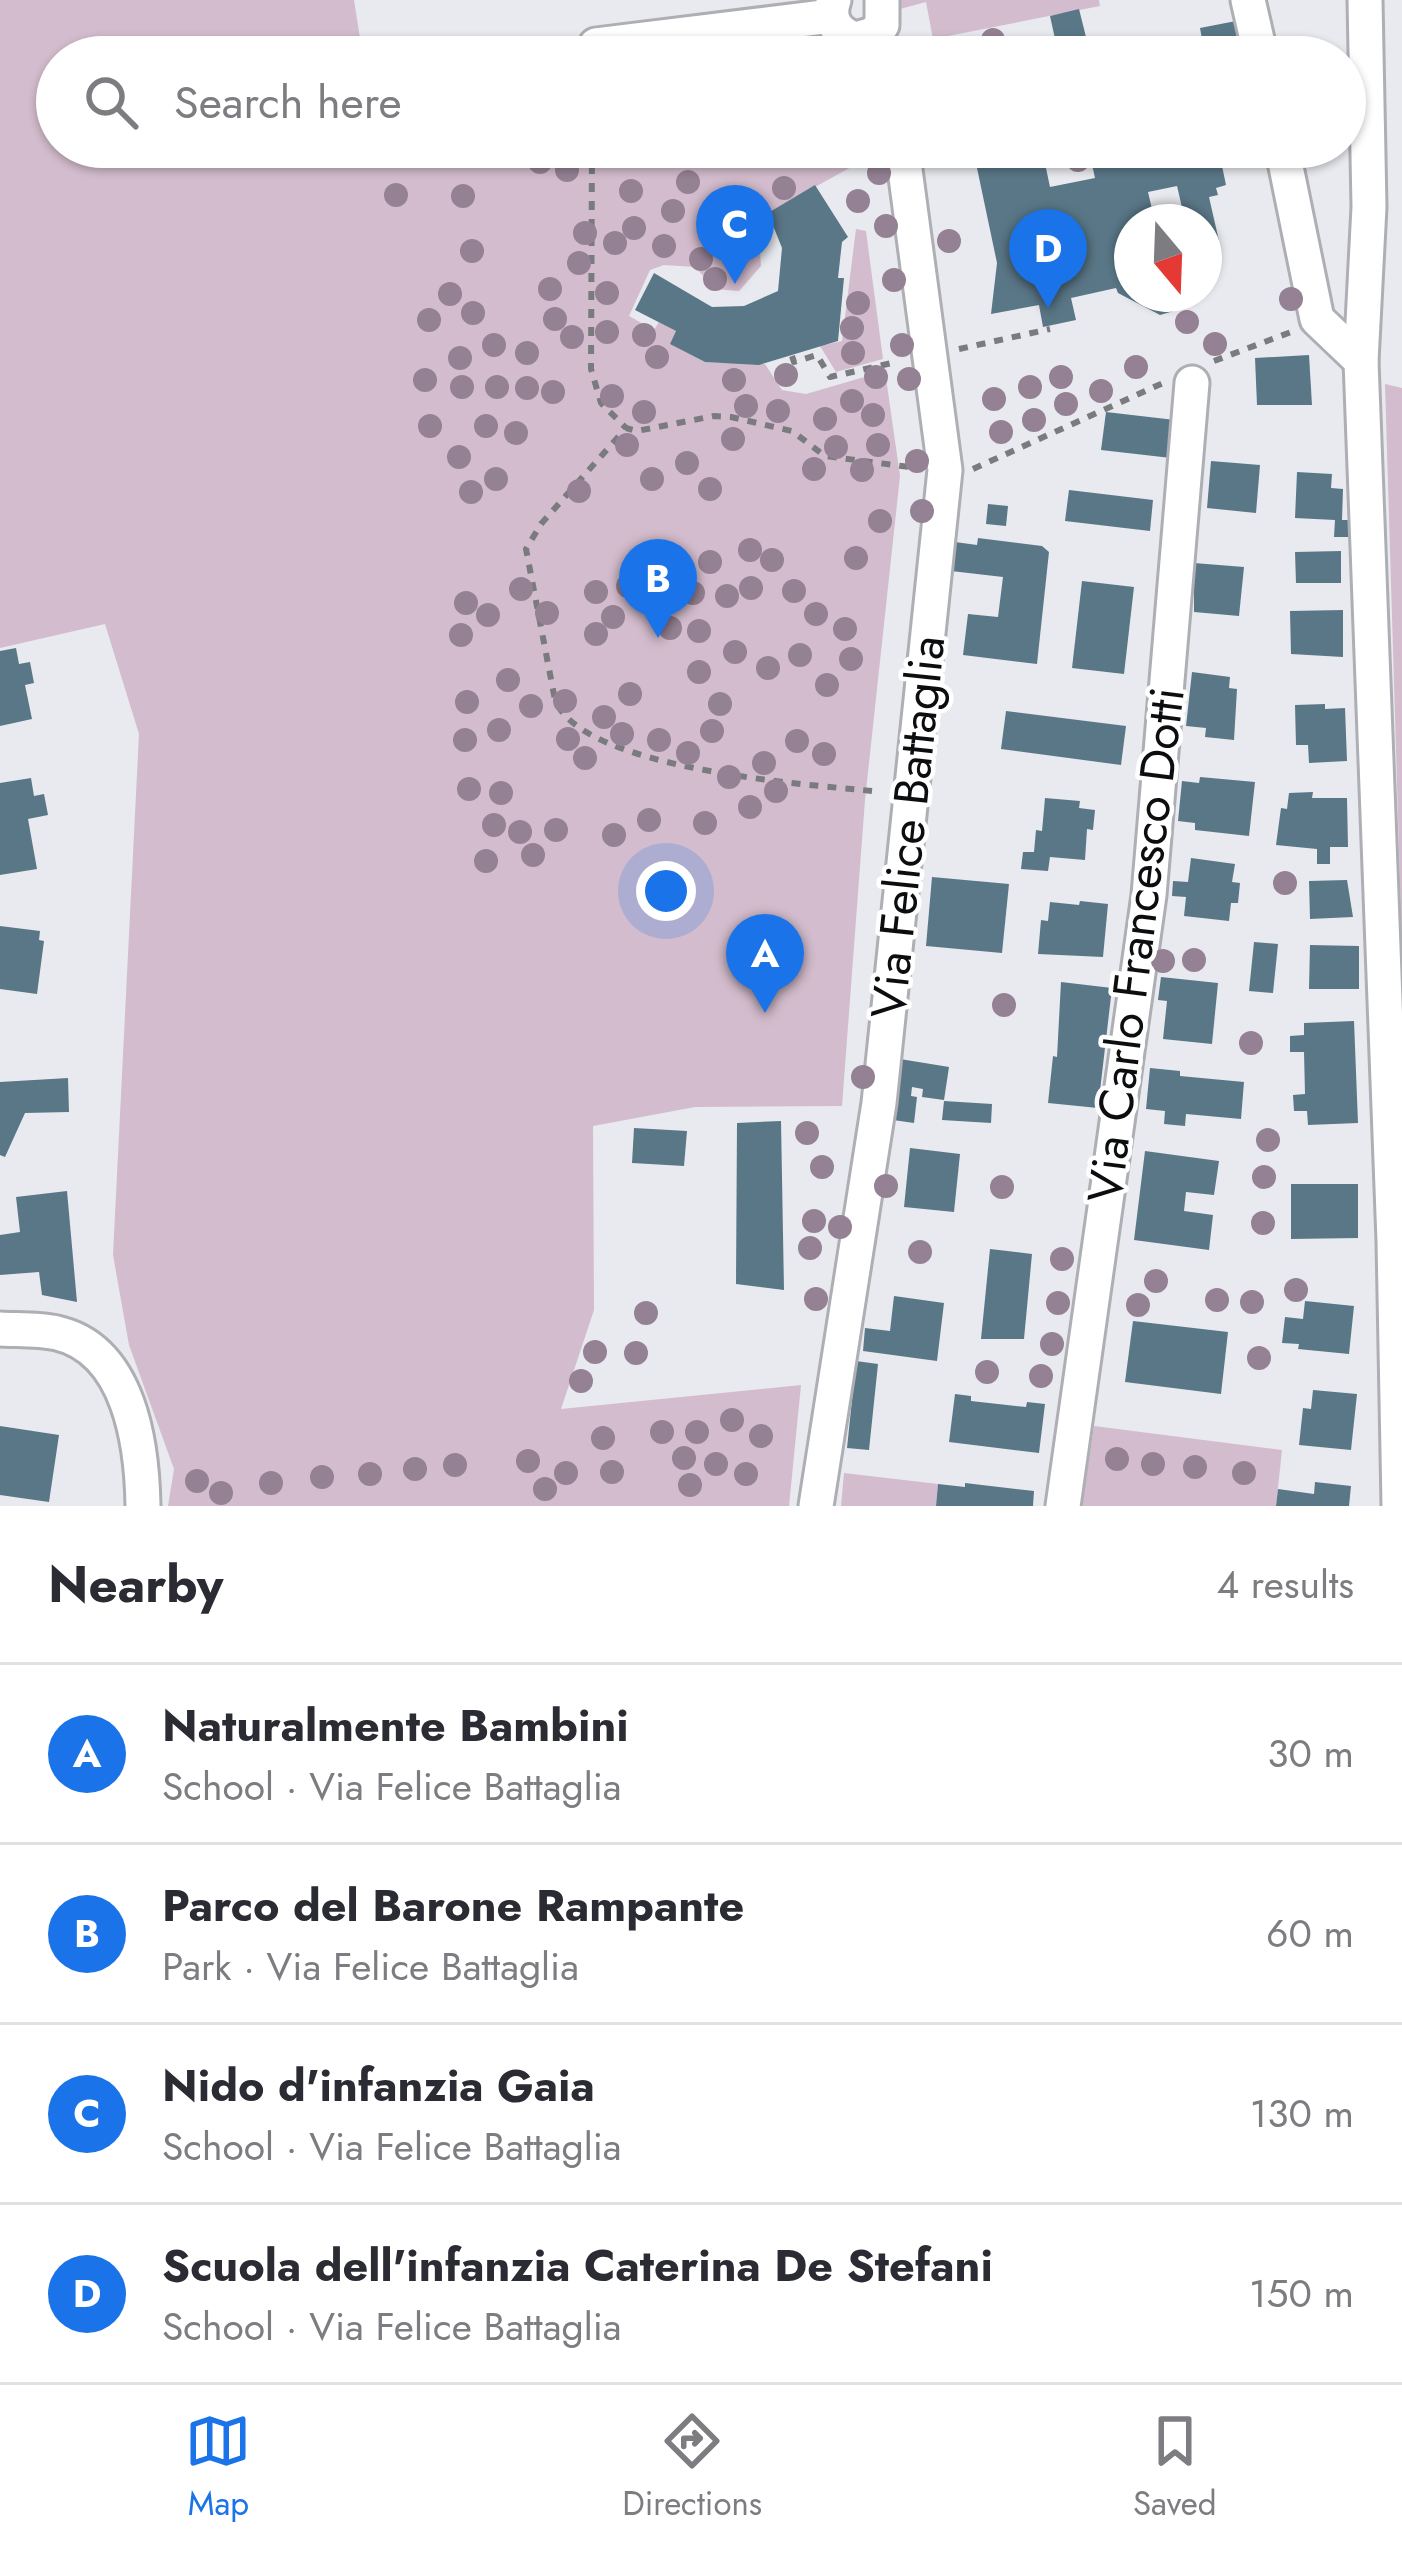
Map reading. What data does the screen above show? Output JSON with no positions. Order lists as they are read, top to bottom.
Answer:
{
  "streets": {
    "street": ["Via Felice Battaglia", "Via Carlo Francesco Dotti"]
  },
  "north": "bottom",
  "page": {
    "search": "Search here",
    "pins": [
      "C",
      "D",
      "B",
      "A"
    ],
    "heading": ["Nearby", "4 results"],
    "list": [
      {
        "mark": "A",
        "name": "Naturalmente Bambini",
        "note": "School · Via Felice Battaglia",
        "value": "30 m"
      },
      {
        "mark": "B",
        "name": "Parco del Barone Rampante",
        "note": "Park · Via Felice Battaglia",
        "value": "60 m"
      },
      {
        "mark": "C",
        "name": "Nido d'infanzia Gaia",
        "note": "School · Via Felice Battaglia",
        "value": "130 m"
      },
      {
        "mark": "D",
        "name": "Scuola dell'infanzia Caterina De Stefani",
        "note": "School · Via Felice Battaglia",
        "value": "150 m"
      }
    ],
    "nav": ["Map", "Directions", "Saved"]
  }
}
